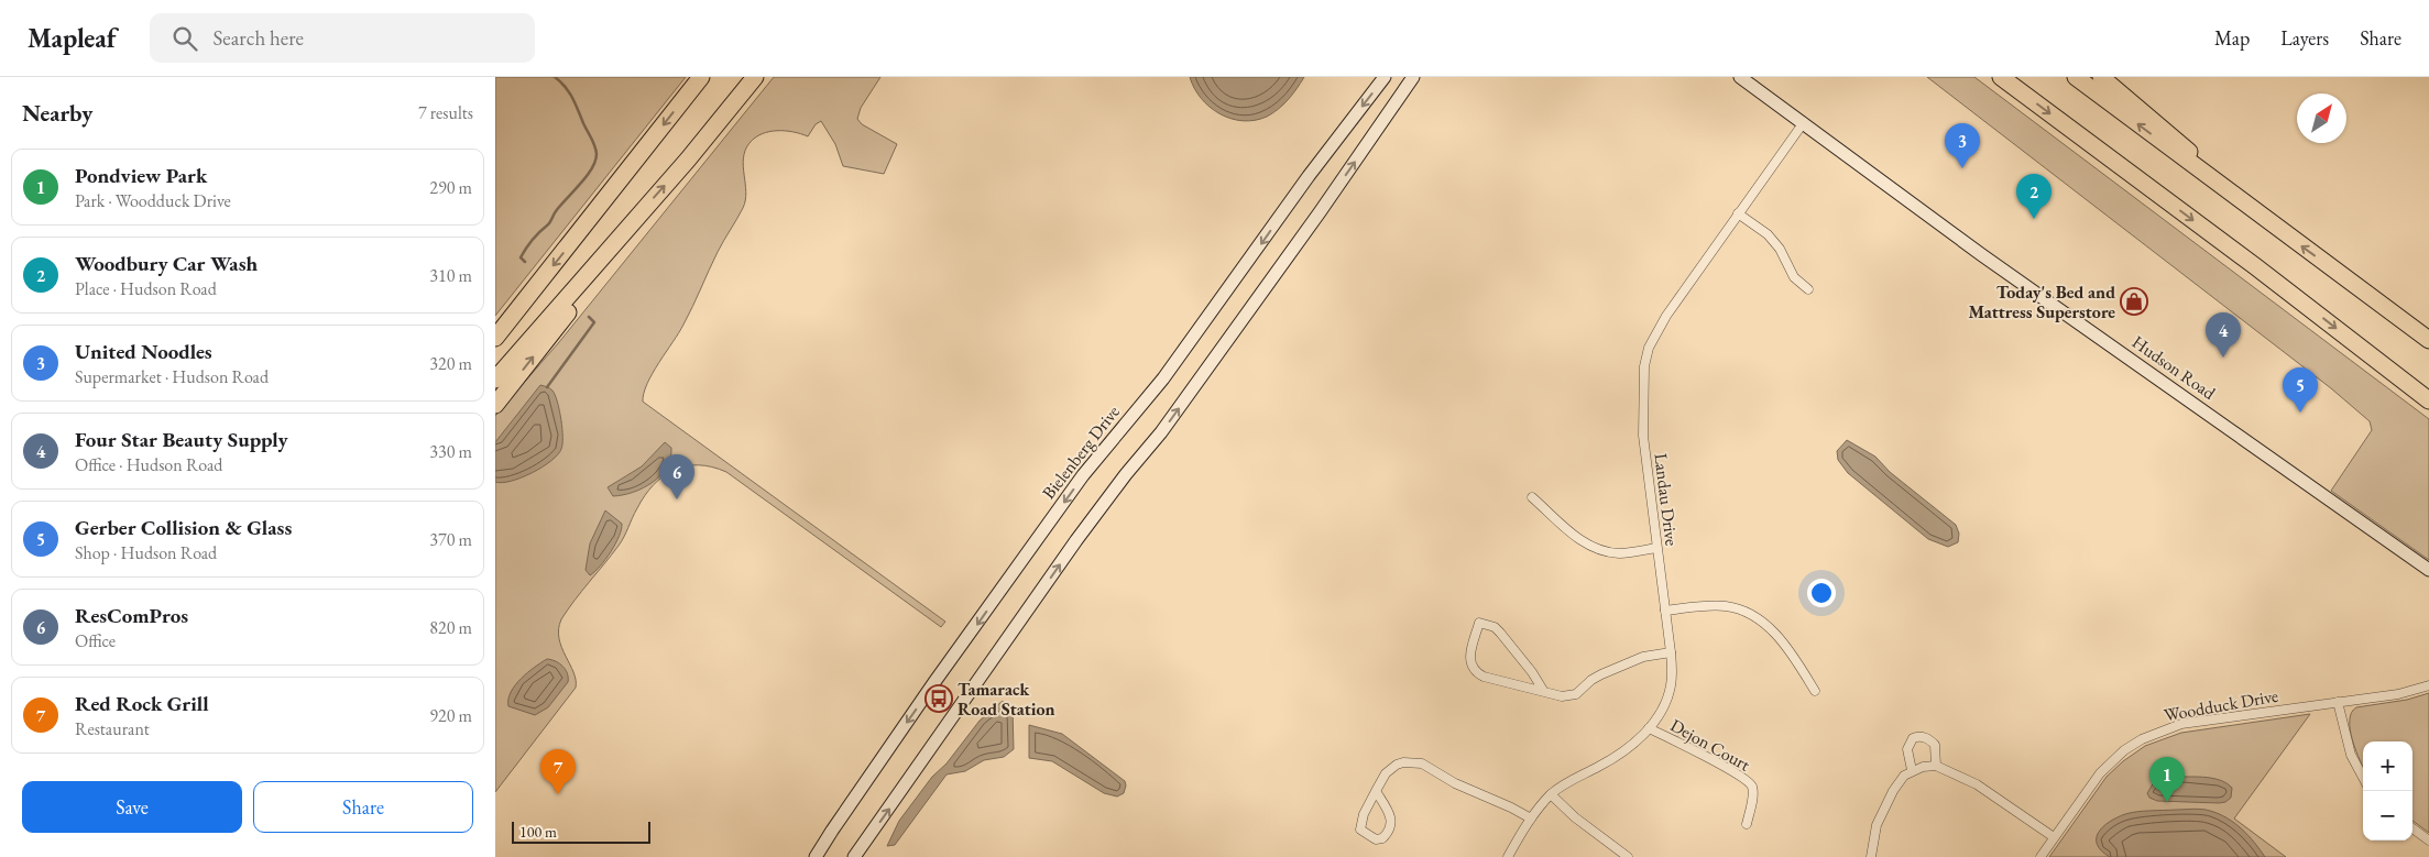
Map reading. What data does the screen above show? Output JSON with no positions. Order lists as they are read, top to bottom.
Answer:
{
  "streets": {
    "street": [
      "Hudson Road",
      "Bielenberg Drive",
      "Landau Drive",
      "Woodduck Drive",
      "Dejon Court"
    ]
  },
  "crossings": [
    ["Hudson Road", "Landau Drive"],
    ["Landau Drive", "Dejon Court"]
  ],
  "places": {
    "shop": ["Today's Bed and Mattress Superstore"],
    "bus stop": ["Tamarack Road Station"]
  },
  "scale_bar": "100 m",
  "north": "top right",
  "page": {
    "header": "Mapleaf",
    "search": "Search here",
    "nav": ["Map", "Layers", "Share"],
    "heading": ["Nearby", "7 results"],
    "pins": [
      "3",
      "2",
      "4",
      "5",
      "6",
      "7",
      "1"
    ],
    "list": [
      {
        "mark": "1",
        "name": "Pondview Park",
        "note": "Park · Woodduck Drive",
        "value": "290 m"
      },
      {
        "mark": "2",
        "name": "Woodbury Car Wash",
        "note": "Place · Hudson Road",
        "value": "310 m"
      },
      {
        "mark": "3",
        "name": "United Noodles",
        "note": "Supermarket · Hudson Road",
        "value": "320 m"
      },
      {
        "mark": "4",
        "name": "Four Star Beauty Supply",
        "note": "Office · Hudson Road",
        "value": "330 m"
      },
      {
        "mark": "5",
        "name": "Gerber Collision & Glass",
        "note": "Shop · Hudson Road",
        "value": "370 m"
      },
      {
        "mark": "6",
        "name": "ResComPros",
        "note": "Office",
        "value": "820 m"
      },
      {
        "mark": "7",
        "name": "Red Rock Grill",
        "note": "Restaurant",
        "value": "920 m"
      }
    ],
    "map_buttons": ["+", "−"],
    "buttons": ["Save", "Share"],
    "scale": "100 m"
  }
}
